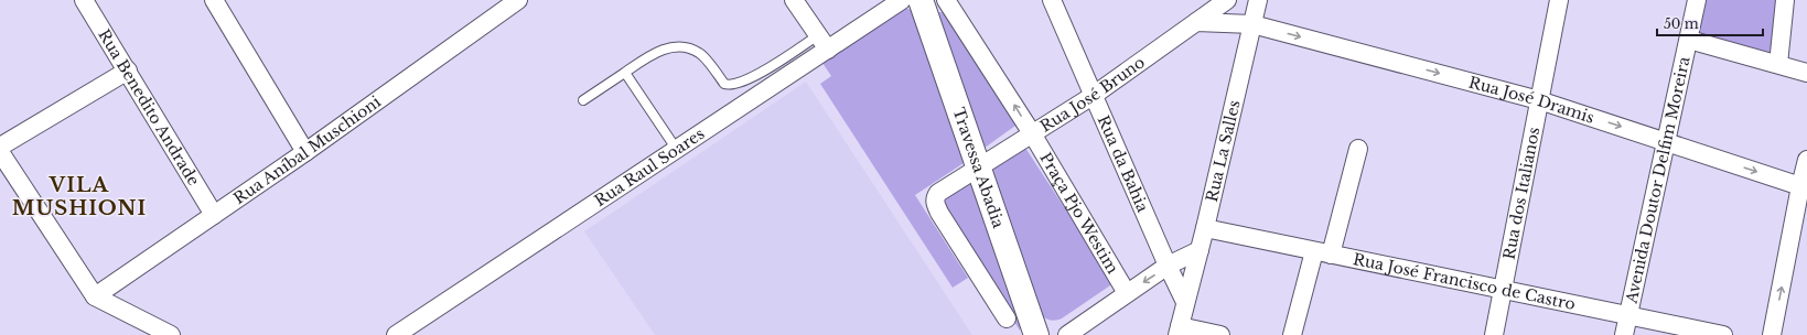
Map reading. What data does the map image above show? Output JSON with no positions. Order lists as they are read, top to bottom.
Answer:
{
  "streets": {
    "street": [
      "Rua José Bruno",
      "Rua José Dramis",
      "Rua Benedito Andrade",
      "Rua Aníbal Muschioni",
      "Rua La Salles",
      "Rua da Bahia",
      "Rua Raul Soares",
      "Travessa Abadia",
      "Avenida Doutor Delfim Moreira",
      "Rua dos Italianos",
      "Praça Pjo Westim",
      "Rua José Francisco de Castro"
    ]
  },
  "crossings": [
    ["Rua José Bruno", "Rua da Bahia"],
    ["Rua José Bruno", "Travessa Abadia"],
    ["Rua José Bruno", "Praça Pjo Westim"],
    ["Rua José Dramis", "Rua La Salles"],
    ["Rua José Dramis", "Avenida Doutor Delfim Moreira"],
    ["Rua José Dramis", "Rua dos Italianos"],
    ["Rua Benedito Andrade", "Rua Aníbal Muschioni"],
    ["Rua La Salles", "Rua da Bahia"],
    ["Rua La Salles", "Rua José Francisco de Castro"],
    ["Avenida Doutor Delfim Moreira", "Rua José Francisco de Castro"],
    ["Rua dos Italianos", "Rua José Francisco de Castro"]
  ],
  "one_way": ["Rua José Dramis", "Praça Pjo Westim"],
  "districts": ["VILA MUSHIONI"],
  "scale_bar": "50 m"
}
